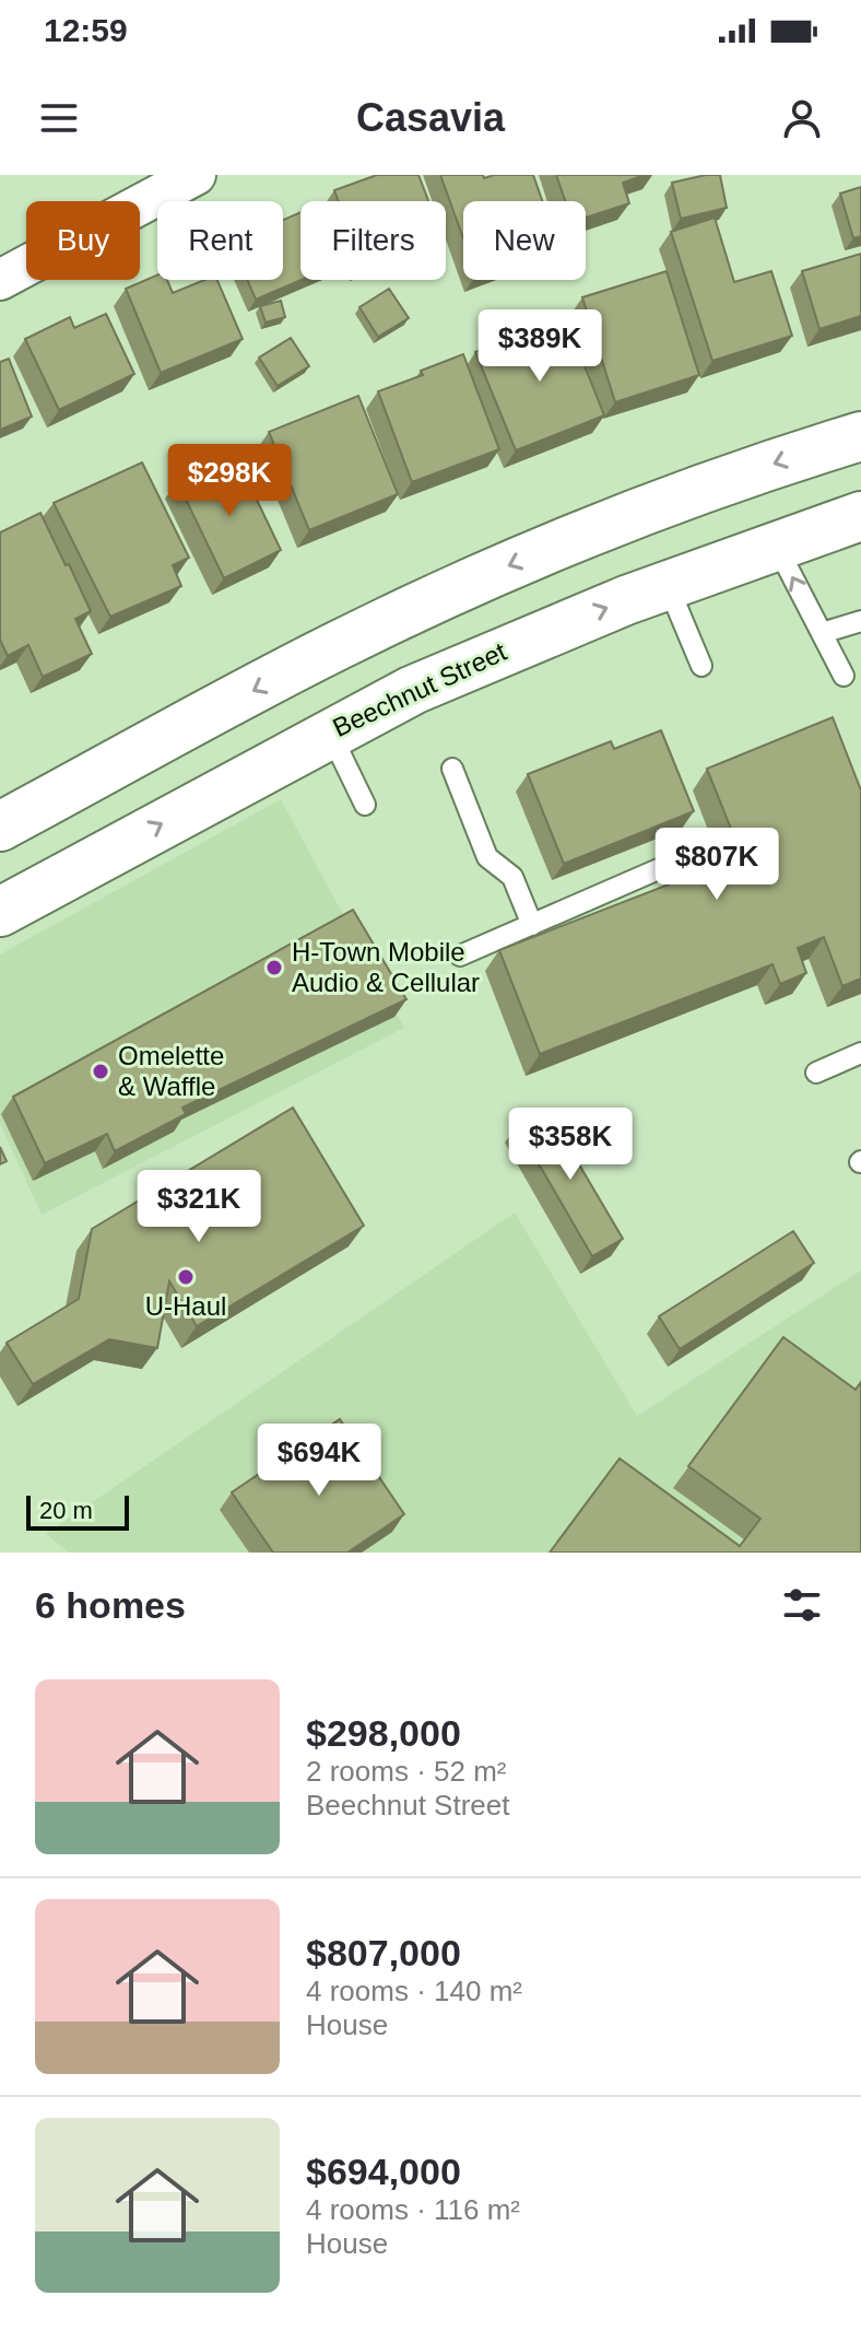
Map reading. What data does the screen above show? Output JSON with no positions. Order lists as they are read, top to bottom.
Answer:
{
  "streets": {
    "main road": ["Beechnut Street"]
  },
  "places": ["H-Town Mobile Audio & Cellular", "Omelette & Waffle", "U-Haul"],
  "scale_bar": "20 m",
  "page": {
    "status": "12:59",
    "header": "Casavia",
    "chip": [
      "Buy",
      "Rent",
      "Filters",
      "New"
    ],
    "price": [
      "$389K",
      "$298K",
      "$807K",
      "$358K",
      "$321K",
      "$694K"
    ],
    "scale": "20 m",
    "heading": "6 homes",
    "list": [
      {
        "name": "$298,000",
        "note": "2 rooms · 52 m² · Beechnut Street"
      },
      {
        "name": "$807,000",
        "note": "4 rooms · 140 m² · House"
      },
      {
        "name": "$694,000",
        "note": "4 rooms · 116 m² · House"
      }
    ]
  }
}
